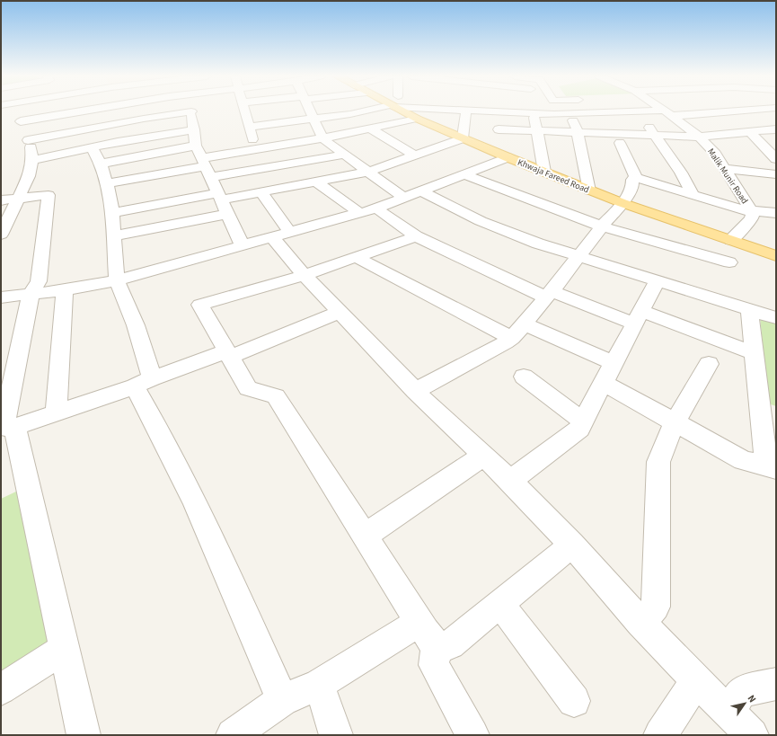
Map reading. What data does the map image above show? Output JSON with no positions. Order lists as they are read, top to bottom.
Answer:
{
  "streets": {
    "main road": ["Khwaja Fareed Road"],
    "street": ["Malik Munir Road"]
  },
  "crossings": [
    ["Khwaja Fareed Road", "Malik Munir Road"]
  ],
  "north": "top right"
}
